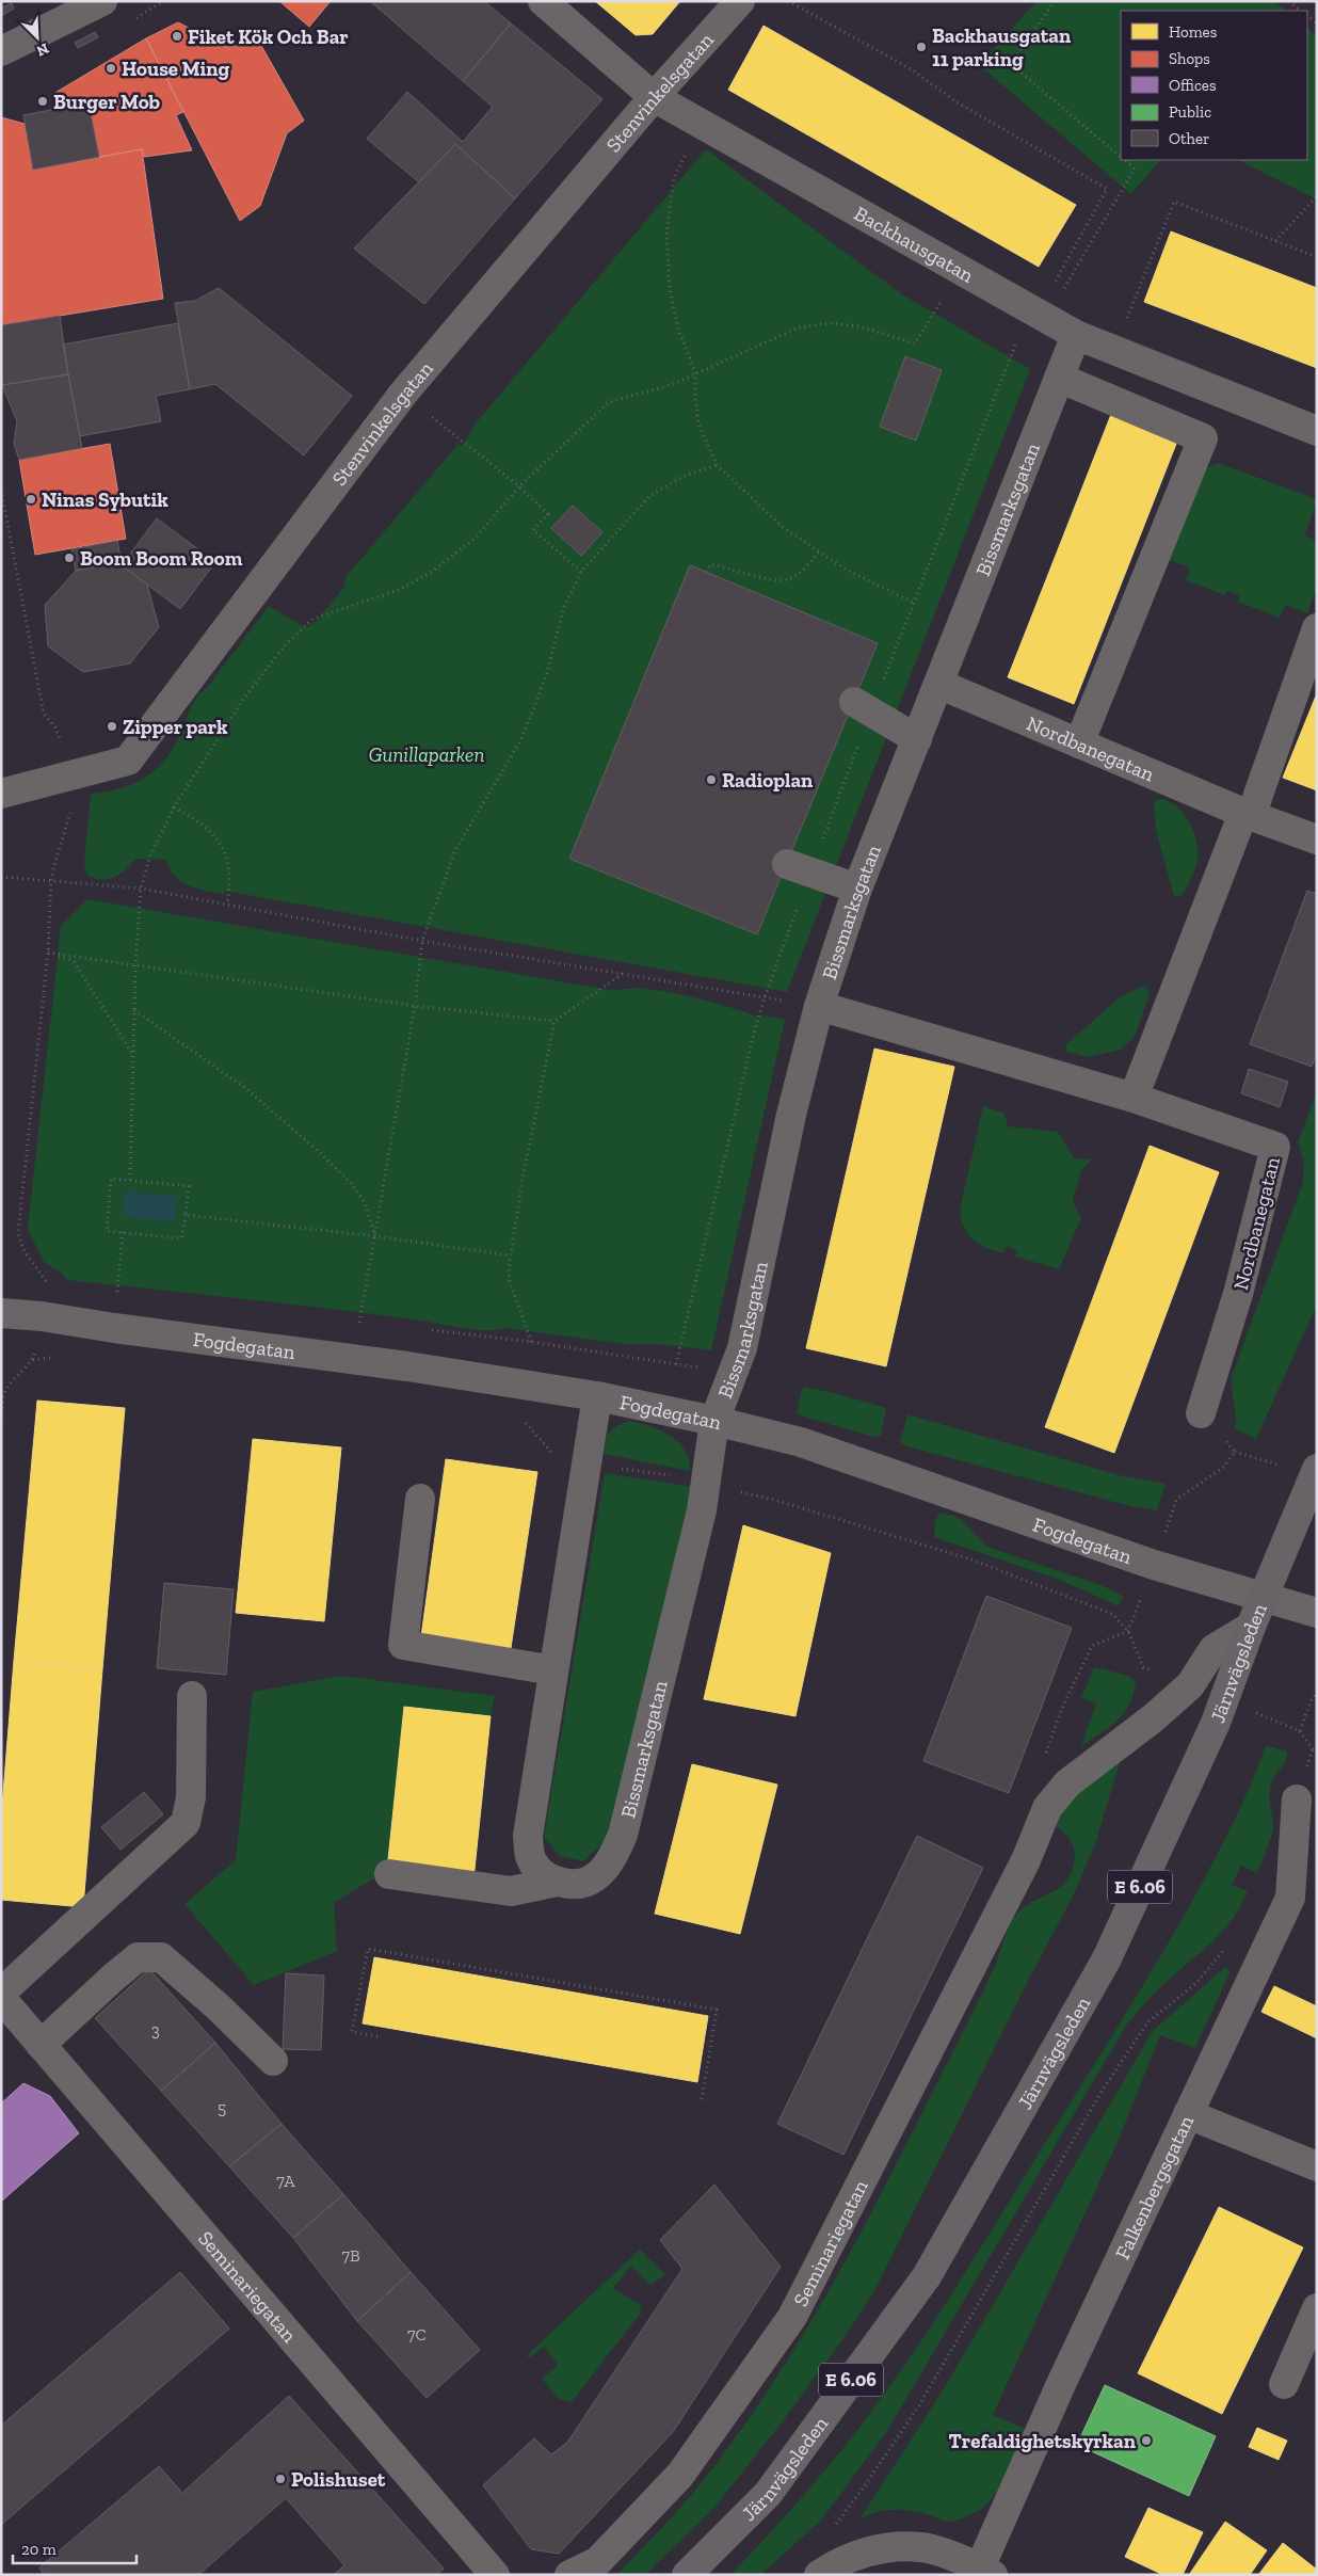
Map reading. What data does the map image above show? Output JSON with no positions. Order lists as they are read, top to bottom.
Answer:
{
  "streets": {
    "highway": ["Järnvägsleden", "E 6.06"],
    "street": [
      "Stenvinkelsgatan",
      "Backhausgatan",
      "Bissmarksgatan",
      "Nordbanegatan",
      "Fogdegatan",
      "Falkenbergsgatan",
      "Seminariegatan"
    ]
  },
  "crossings": [
    ["Stenvinkelsgatan", "Backhausgatan"],
    ["Backhausgatan", "Bissmarksgatan"],
    ["Bissmarksgatan", "Nordbanegatan"],
    ["Bissmarksgatan", "Fogdegatan"],
    ["Fogdegatan", "Järnvägsleden"],
    ["Järnvägsleden", "Seminariegatan"]
  ],
  "parks": ["Gunillaparken"],
  "places": [
    "Fiket Kök Och Bar",
    "Backhausgatan 11 parking",
    "House Ming",
    "Burger Mob",
    "Ninas Sybutik",
    "Boom Boom Room",
    "Zipper park",
    "Radioplan",
    "Trefaldighetskyrkan",
    "Polishuset"
  ],
  "house_numbers": [
    "3",
    "5",
    "7A",
    "7B",
    "7C"
  ],
  "legend": [
    "Homes",
    "Shops",
    "Offices",
    "Public",
    "Other"
  ],
  "scale_bar": "20 m",
  "north": "bottom right"
}
